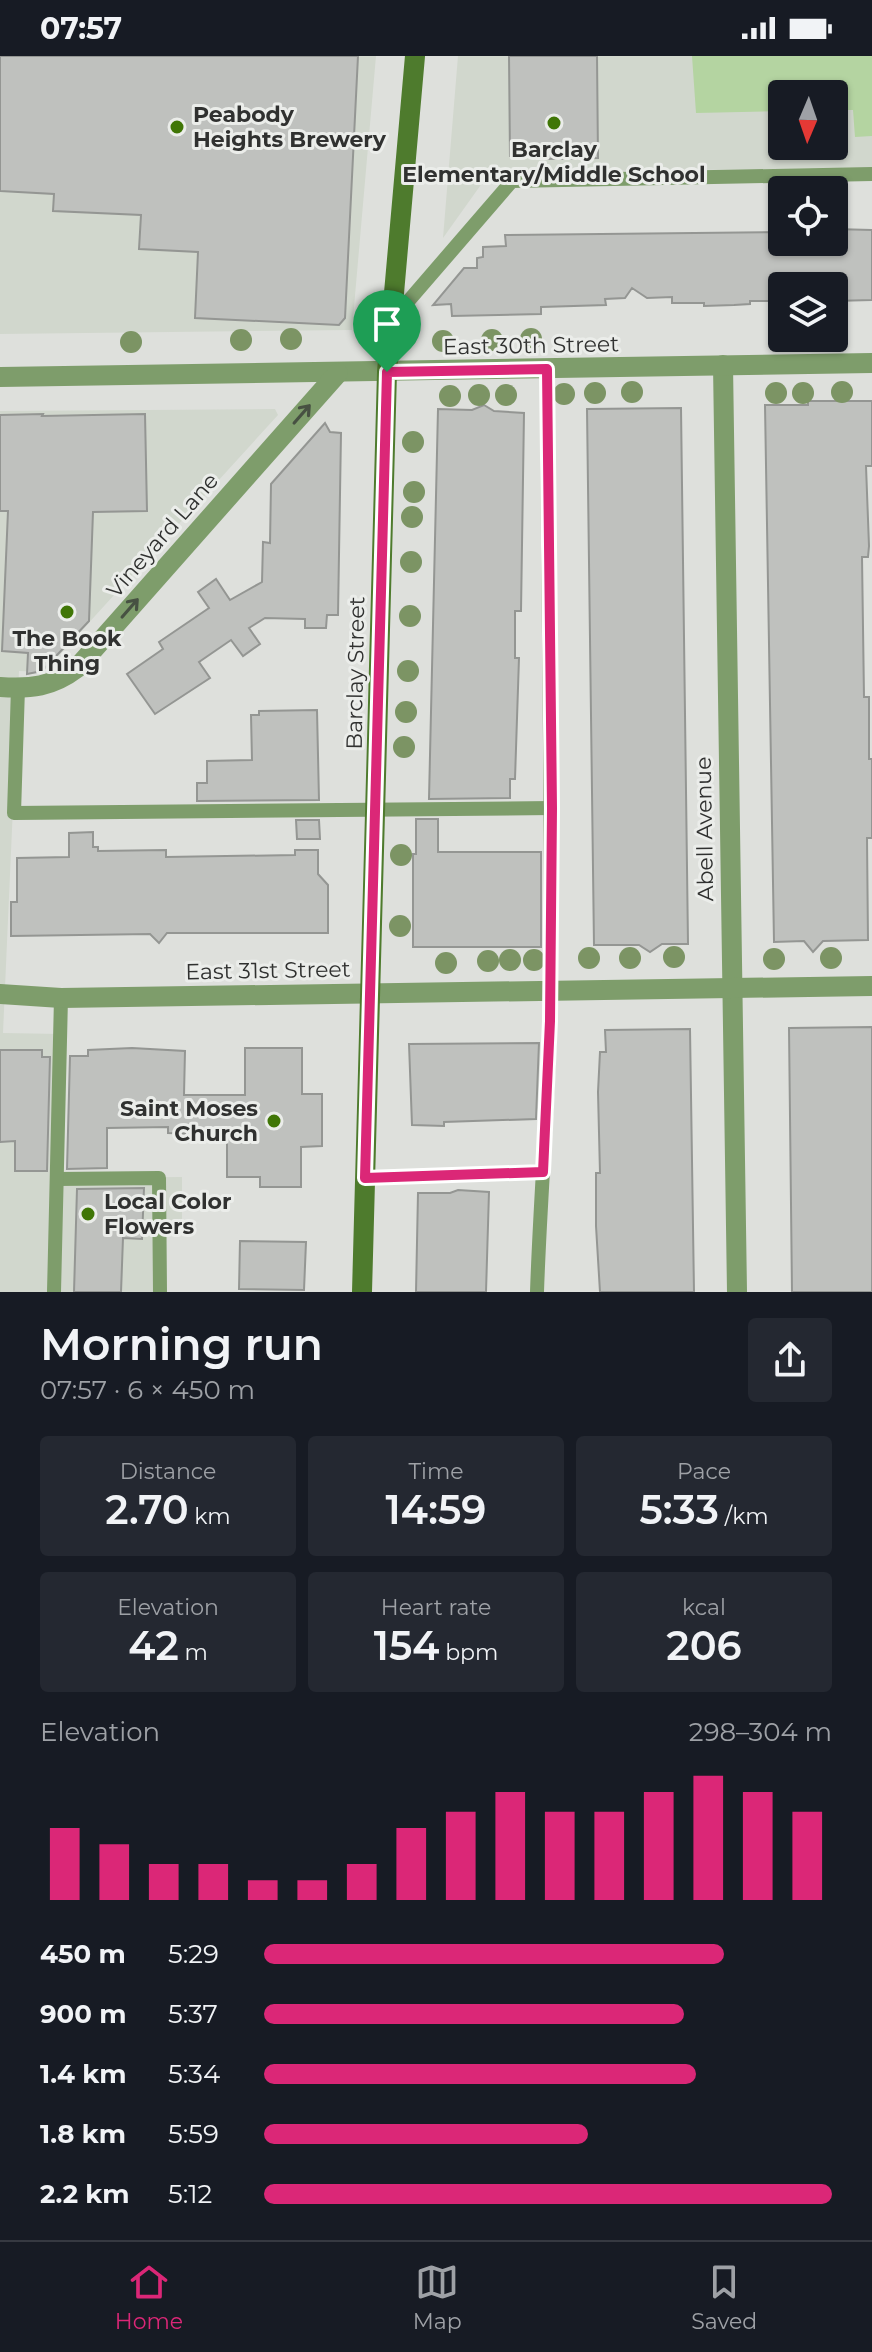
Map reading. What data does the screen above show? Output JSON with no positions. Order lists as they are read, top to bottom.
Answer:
{
  "streets": {
    "street": [
      "East 30th Street",
      "Vineyard Lane",
      "Barclay Street",
      "Abell Avenue",
      "East 31st Street"
    ]
  },
  "crossings": [
    ["East 30th Street", "Vineyard Lane"],
    ["East 30th Street", "Barclay Street"],
    ["East 30th Street", "Abell Avenue"],
    ["Barclay Street", "East 31st Street"],
    ["Abell Avenue", "East 31st Street"]
  ],
  "one_way": ["Vineyard Lane"],
  "places": [
    "Barclay Elementary/Middle School",
    "Peabody Heights Brewery",
    "The Book Thing",
    "Saint Moses Church",
    "Local Color Flowers"
  ],
  "north": "bottom",
  "page": {
    "status": "07:57",
    "heading": ["Morning run", "07:57 · 6 × 450 m"],
    "stats": [
      ["Distance", "2.70 km"],
      ["Time", "14:59"],
      ["Pace", "5:33 /km"],
      ["Elevation", "42 m"],
      ["Heart rate", "154 bpm"],
      ["kcal", "206"]
    ],
    "chart": ["Elevation", "298–304 m"],
    "list": [
      {
        "name": "450 m",
        "note": "5:29"
      },
      {
        "name": "900 m",
        "note": "5:37"
      },
      {
        "name": "1.4 km",
        "note": "5:34"
      },
      {
        "name": "1.8 km",
        "note": "5:59"
      },
      {
        "name": "2.2 km",
        "note": "5:12"
      }
    ],
    "tabs": ["Home", "Map", "Saved"]
  }
}
